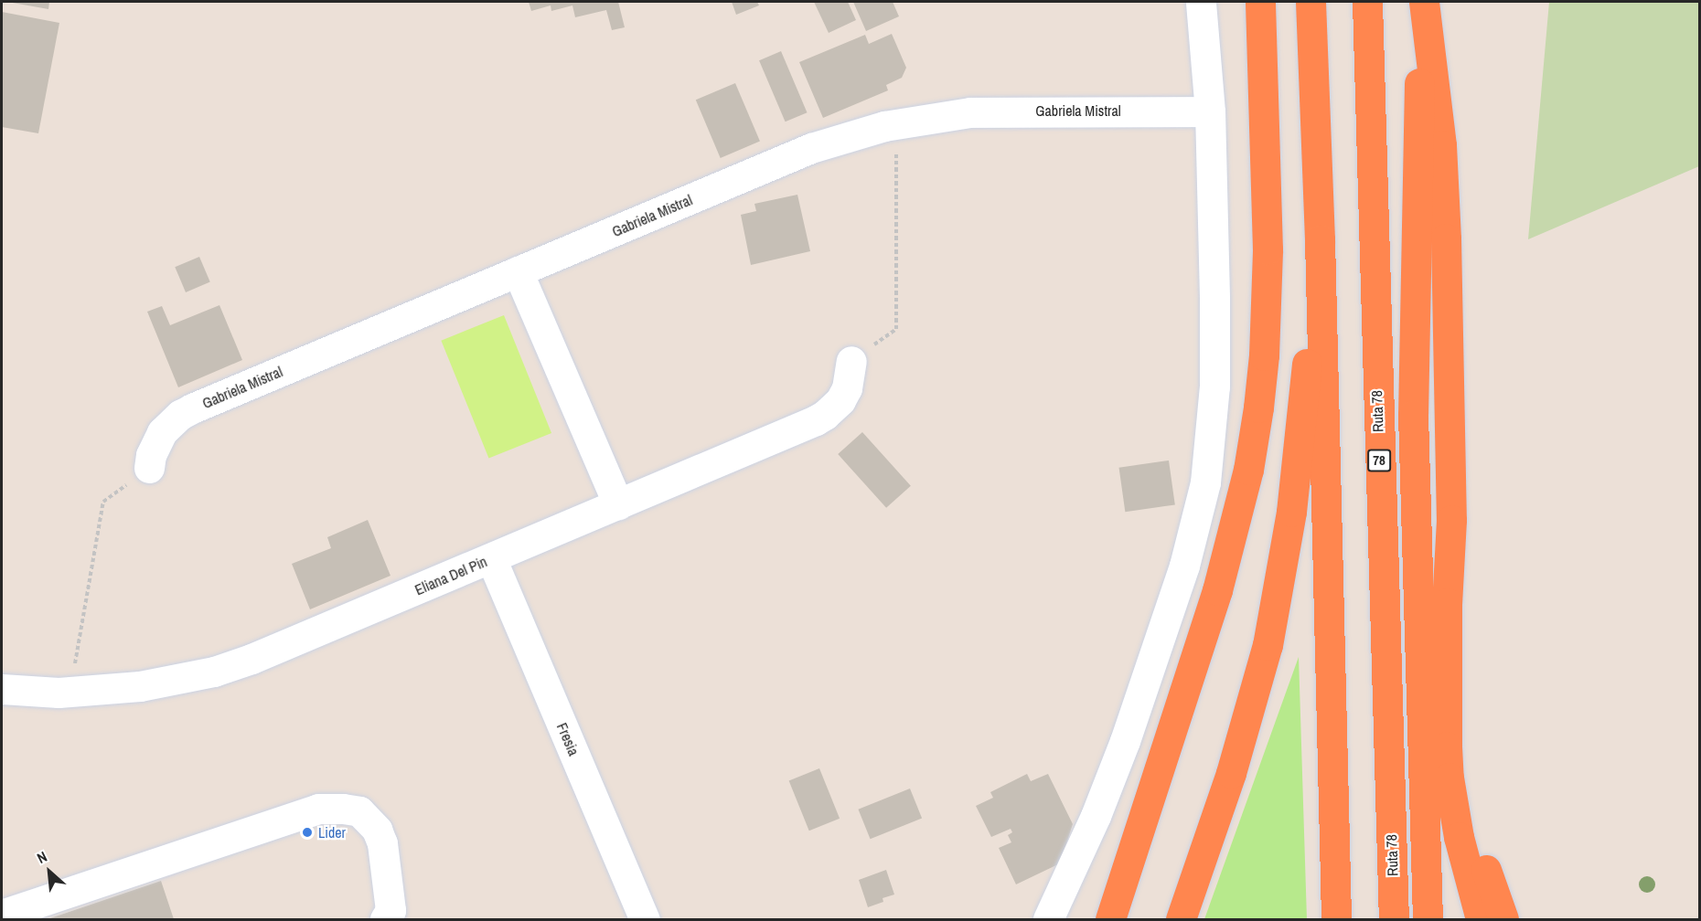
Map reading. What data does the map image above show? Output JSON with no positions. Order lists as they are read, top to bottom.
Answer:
{
  "streets": {
    "highway": ["Ruta 78", "78"],
    "street": ["Gabriela Mistral", "Eliana Del Pin", "Fresia"]
  },
  "crossings": [
    ["Eliana Del Pin", "Fresia"]
  ],
  "places": ["Lider"],
  "north": "top left"
}
